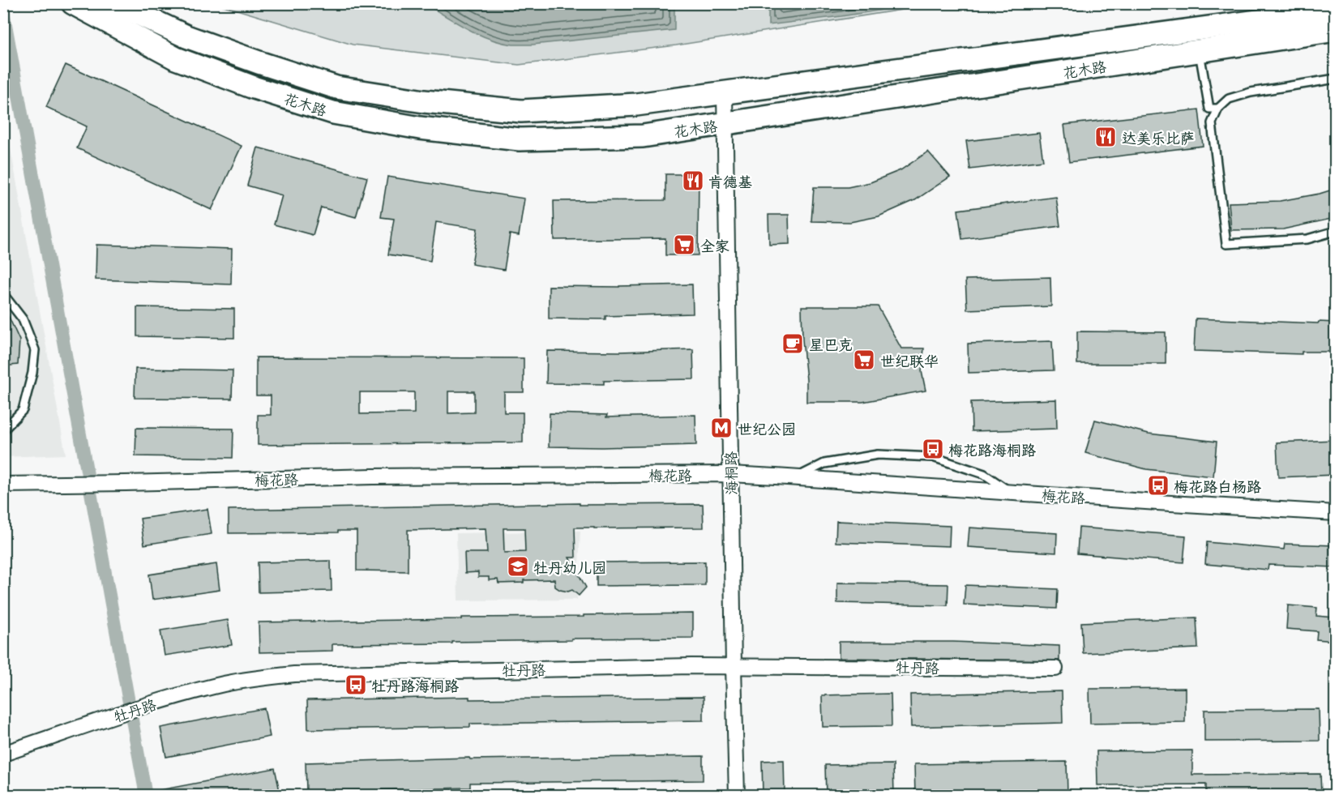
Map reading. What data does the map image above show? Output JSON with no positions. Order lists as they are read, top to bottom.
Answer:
{
  "streets": {
    "main road": ["花木路"],
    "street": ["海桐路", "梅花路", "牡丹路"]
  },
  "crossings": [
    ["花木路", "海桐路"],
    ["海桐路", "梅花路"],
    ["海桐路", "牡丹路"]
  ],
  "places": {
    "restaurant": ["达美乐比萨", "肯德基"],
    "supermarket": ["全家", "世纪联华"],
    "cafe": ["星巴克"],
    "metro station": ["世纪公园"],
    "bus stop": ["梅花路海桐路", "梅花路白杨路", "牡丹路海桐路"],
    "school or university": ["牡丹幼儿园"]
  }
}
